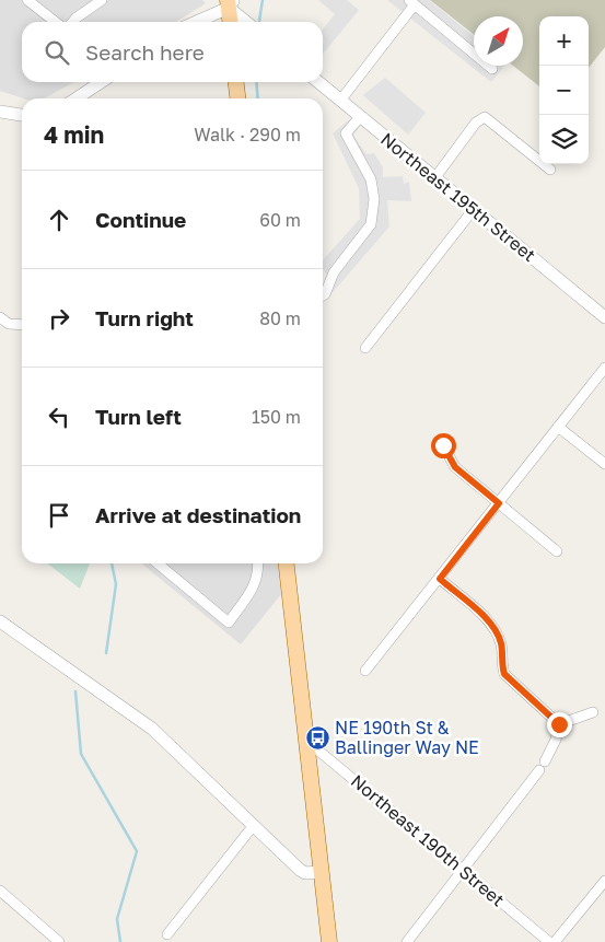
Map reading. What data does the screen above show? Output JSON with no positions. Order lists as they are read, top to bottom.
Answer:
{
  "streets": {
    "street": ["Northeast 195th Street", "Northeast 190th Street"]
  },
  "places": {
    "bus stop": ["NE 190th St & Ballinger Way NE"]
  },
  "north": "top right",
  "page": {
    "map_buttons": ["+", "−"],
    "search": "Search here",
    "heading": ["4 min", "Walk · 290 m"],
    "list": [
      ["Continue", "60 m"],
      ["Turn right", "80 m"],
      ["Turn left", "150 m"],
      "Arrive at destination"
    ]
  }
}
